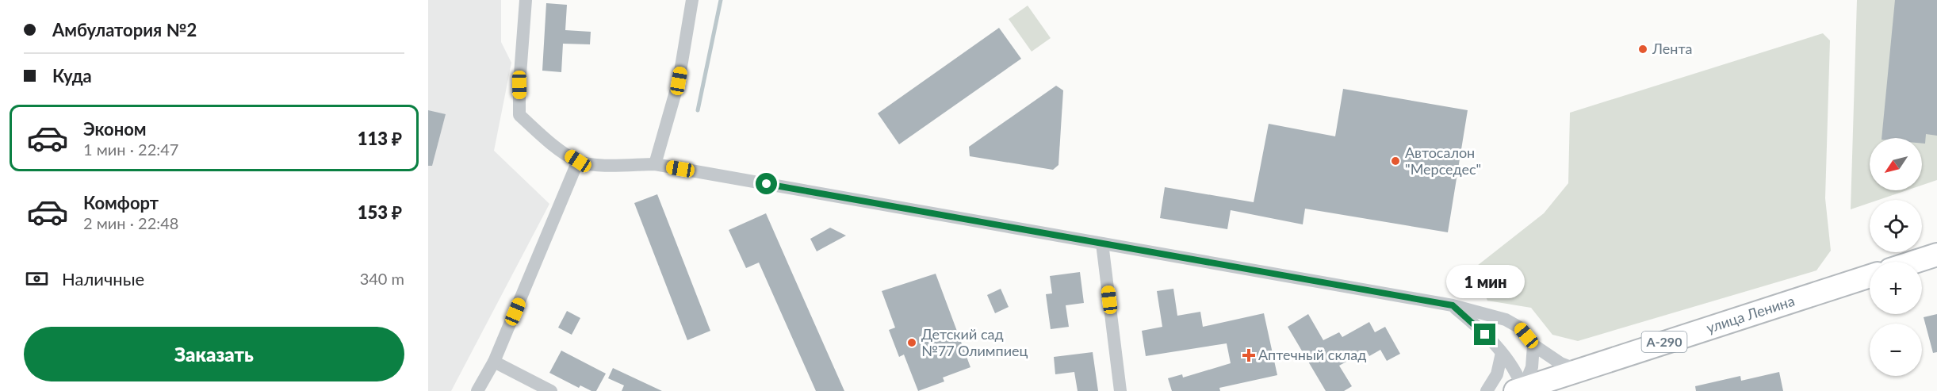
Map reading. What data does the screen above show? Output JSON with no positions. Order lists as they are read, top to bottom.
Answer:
{
  "streets": {
    "highway": ["улица Ленина", "А-290"]
  },
  "places": {
    "other": ["Лента", "Автосалон \"Мерседес\"", "Детский сад №77 Олимпиец"],
    "health": ["Аптечный склад"]
  },
  "north": "bottom left",
  "page": {
    "banner": ["Амбулатория №2", "Куда"],
    "list": [
      {
        "name": "Эконом",
        "note": "1 мин · 22:47",
        "value": "113 ₽"
      },
      {
        "name": "Комфорт",
        "note": "2 мин · 22:48",
        "value": "153 ₽"
      }
    ],
    "map_buttons": ["+", "−"],
    "pay": ["Наличные", "340 m"],
    "bubble": "1 мин",
    "buttons": "Заказать"
  }
}
